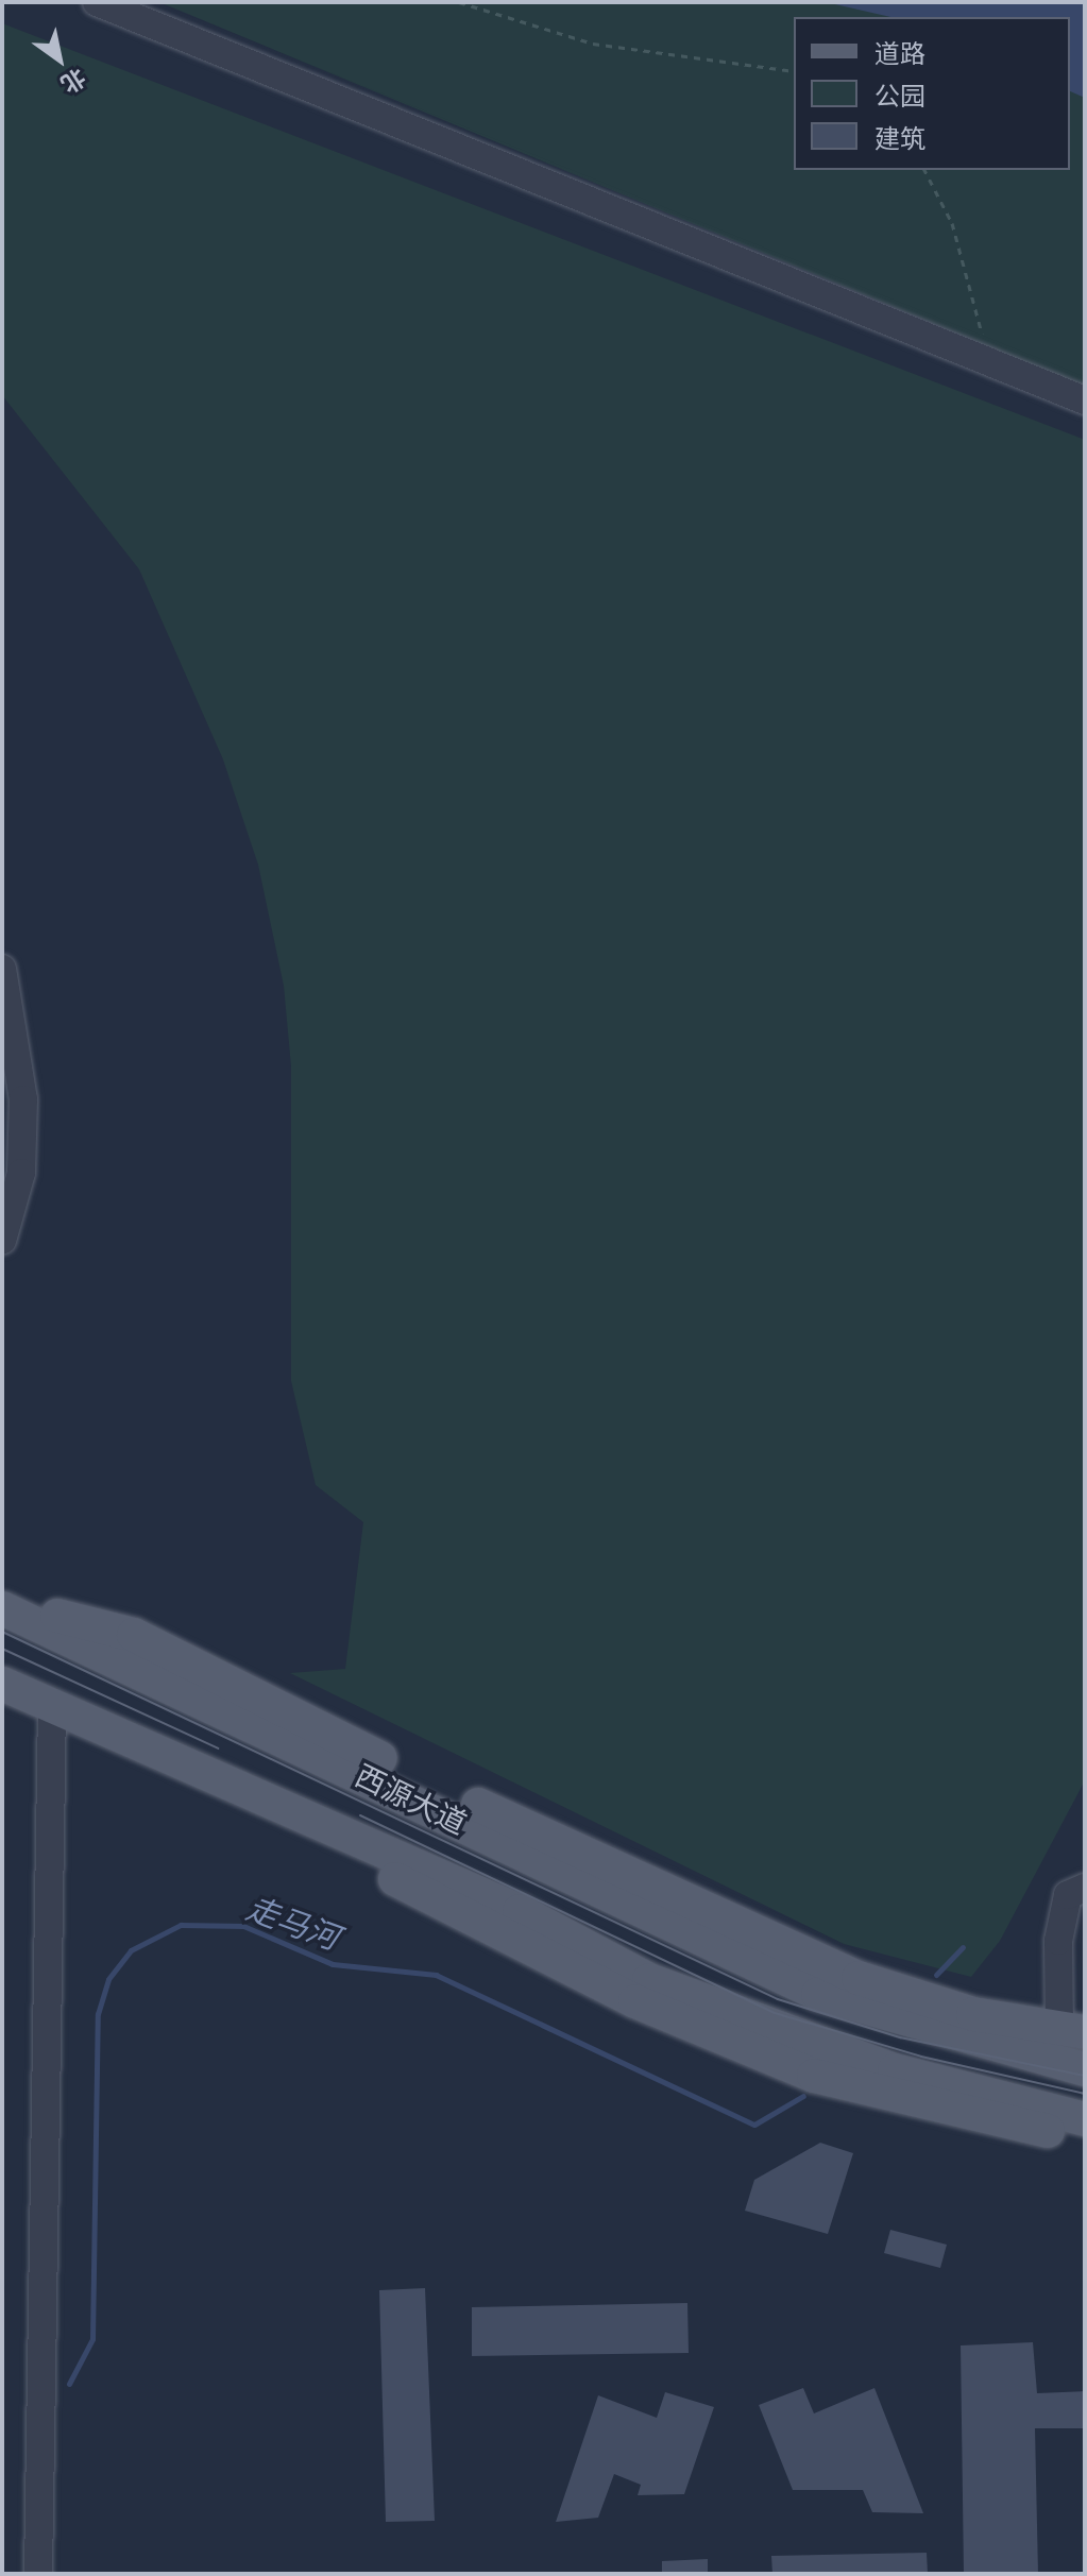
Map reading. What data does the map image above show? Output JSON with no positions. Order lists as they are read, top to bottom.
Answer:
{
  "streets": {
    "main road": ["西源大道"]
  },
  "water": ["走马河"],
  "legend": ["道路", "公园", "建筑"],
  "north": "bottom right"
}
